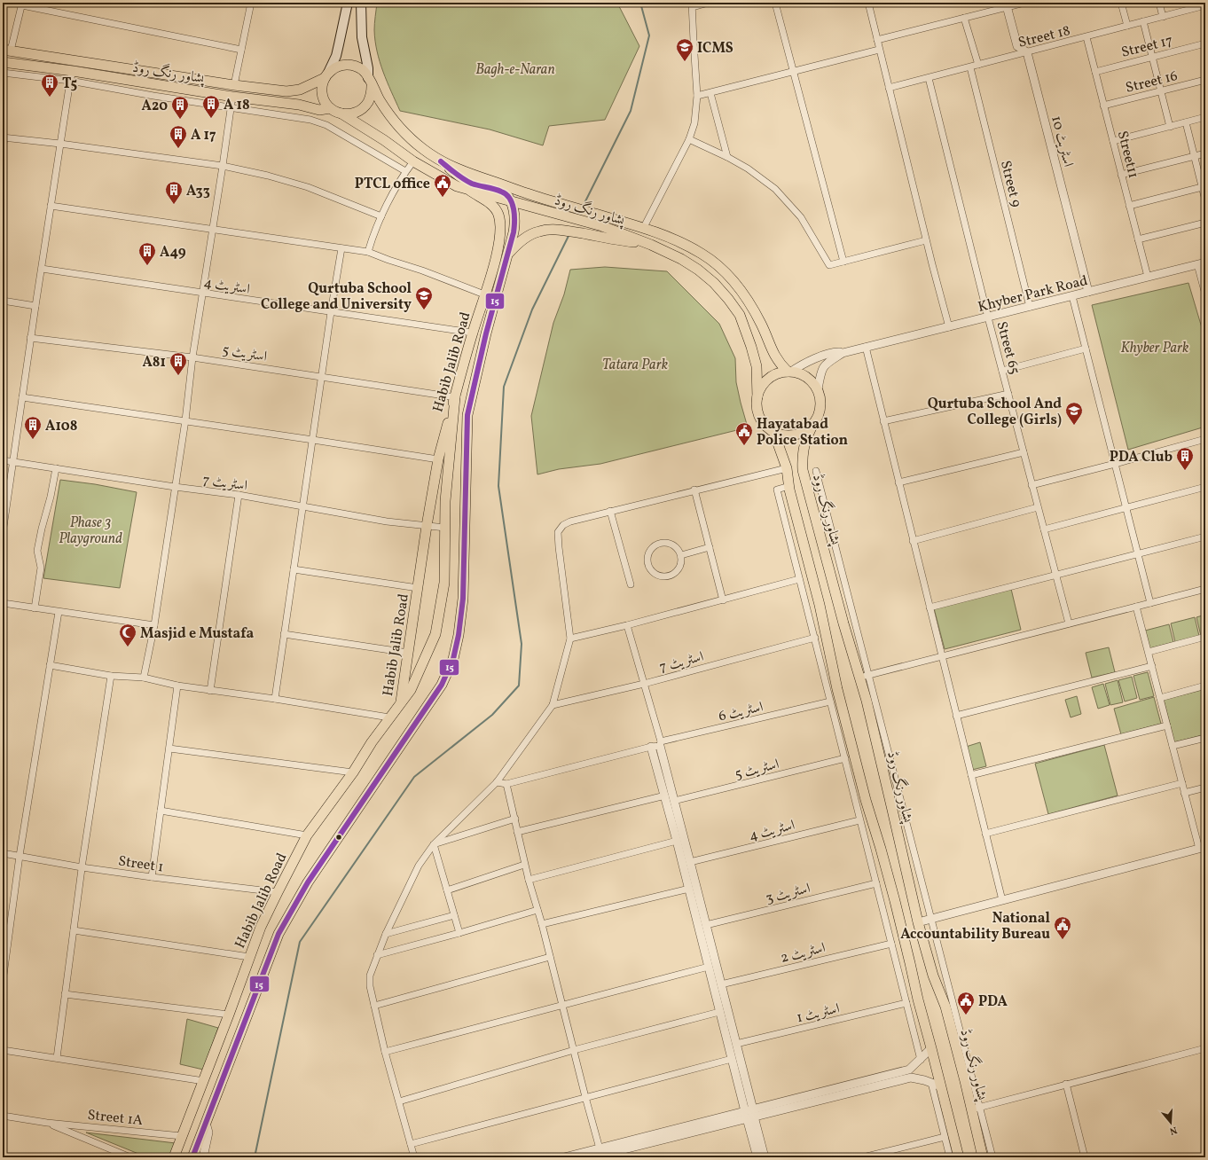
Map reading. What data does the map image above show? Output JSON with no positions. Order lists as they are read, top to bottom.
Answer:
{
  "streets": {
    "main road": ["پشاور رنگ روڈ", "Habib Jalib Road"],
    "street": [
      "Street 18",
      "Street 17",
      "Street 16",
      "اسٹریٹ 10",
      "Street11",
      "Street 9",
      "اسٹریٹ 4",
      "Khyber Park Road",
      "Street 65",
      "اسٹریٹ 5",
      "اسٹریٹ 7",
      "اسٹریٹ 6",
      "Street 1",
      "اسٹریٹ 3",
      "اسٹریٹ 2",
      "اسٹریٹ 1",
      "Street 1A"
    ]
  },
  "crossings": [
    ["Street 18", "اسٹریٹ 10"],
    ["Street 18", "Street11"],
    ["Street 18", "Street 9"],
    ["Street 18", "Street 65"],
    ["Street 17", "Street11"],
    ["پشاور رنگ روڈ", "Habib Jalib Road"],
    ["Street 16", "Street11"],
    ["اسٹریٹ 10", "Khyber Park Road"],
    ["Street11", "Khyber Park Road"],
    ["Street 9", "Khyber Park Road"],
    ["اسٹریٹ 4", "Habib Jalib Road"],
    ["Khyber Park Road", "Street 65"],
    ["اسٹریٹ 5", "Habib Jalib Road"],
    ["Habib Jalib Road", "اسٹریٹ 7"],
    ["Habib Jalib Road", "Street 1"],
    ["Habib Jalib Road", "Street 1A"]
  ],
  "parks": [
    "Bagh-e-Naran",
    "Khyber Park",
    "Tatara Park",
    "Phase 3 Playground"
  ],
  "places": {
    "school or university": ["ICMS", "Qurtuba School College and University", "Qurtuba School And College (Girls)"],
    "building": [
      "T5",
      "A 18",
      "A20",
      "A 17",
      "A33",
      "A49",
      "A81",
      "A108",
      "PDA Club"
    ],
    "public building": [
      "PTCL office",
      "Hayatabad Police Station",
      "National Accountability Bureau",
      "PDA"
    ],
    "mosque": ["Masjid e Mustafa"]
  },
  "lines": ["transit line 15"],
  "north": "bottom"
}
